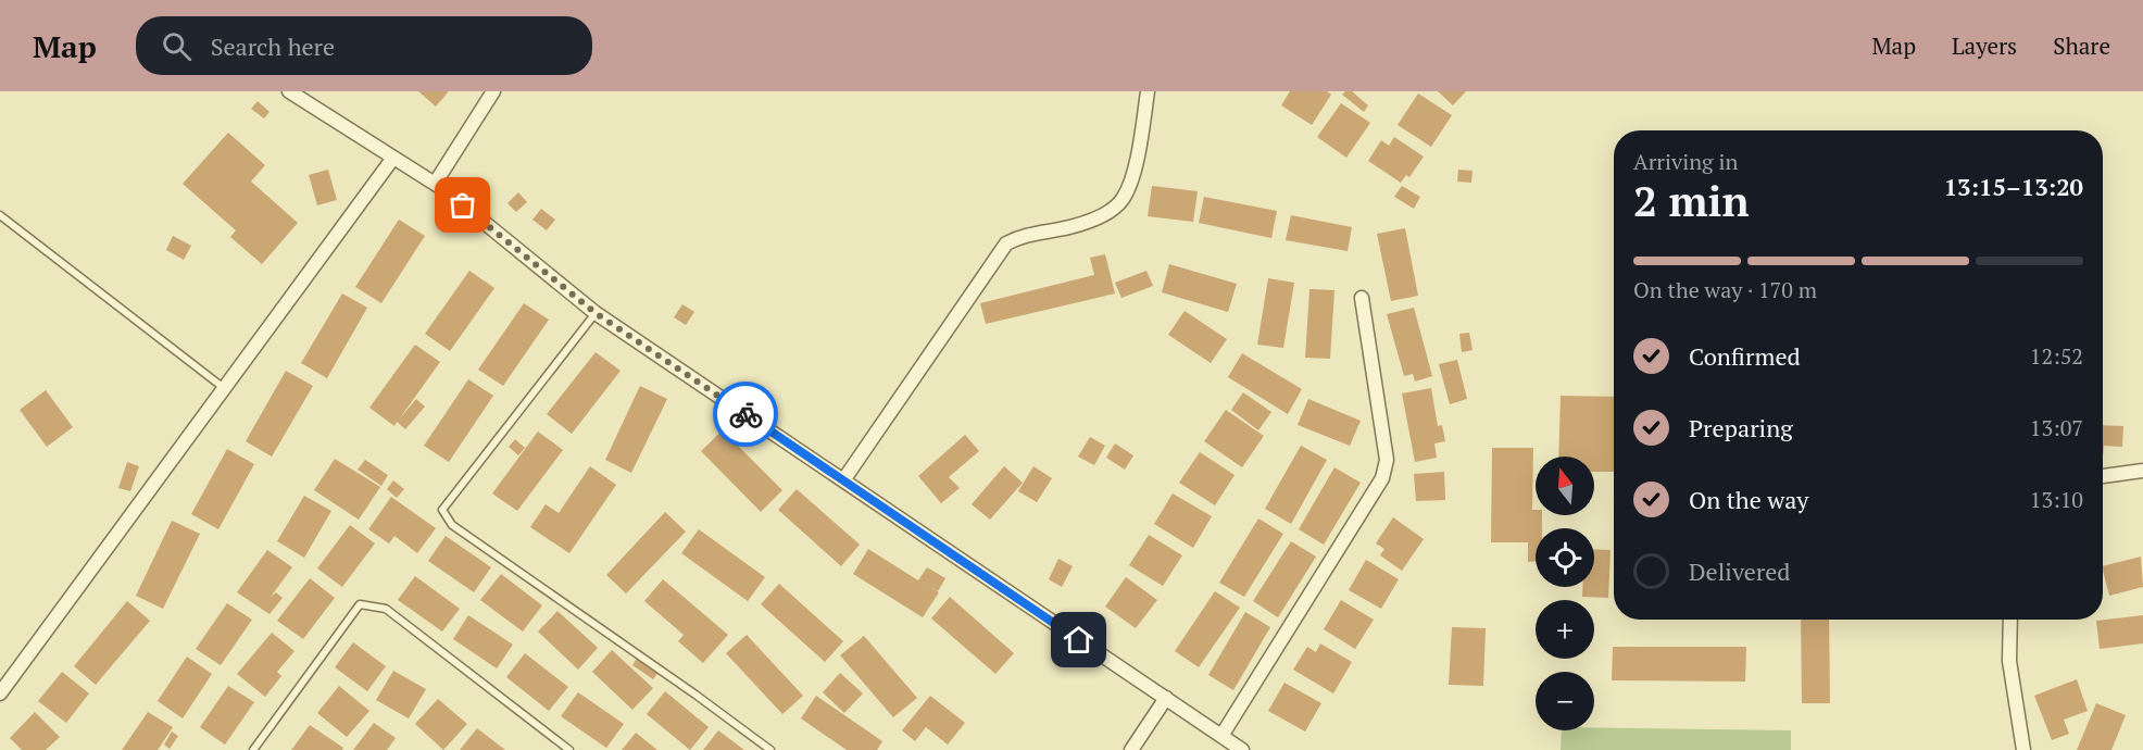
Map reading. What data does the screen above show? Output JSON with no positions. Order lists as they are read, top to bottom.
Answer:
{
  "north": "top",
  "page": {
    "header": "Map",
    "search": "Search here",
    "nav": ["Map", "Layers", "Share"],
    "heading": ["2 min", "Arriving in", "13:15–13:20"],
    "bar": "On the way · 170 m",
    "list": [
      ["Confirmed", "12:52"],
      ["Preparing", "13:07"],
      ["On the way", "13:10"],
      "Delivered"
    ],
    "map_buttons": ["+", "−"]
  }
}
